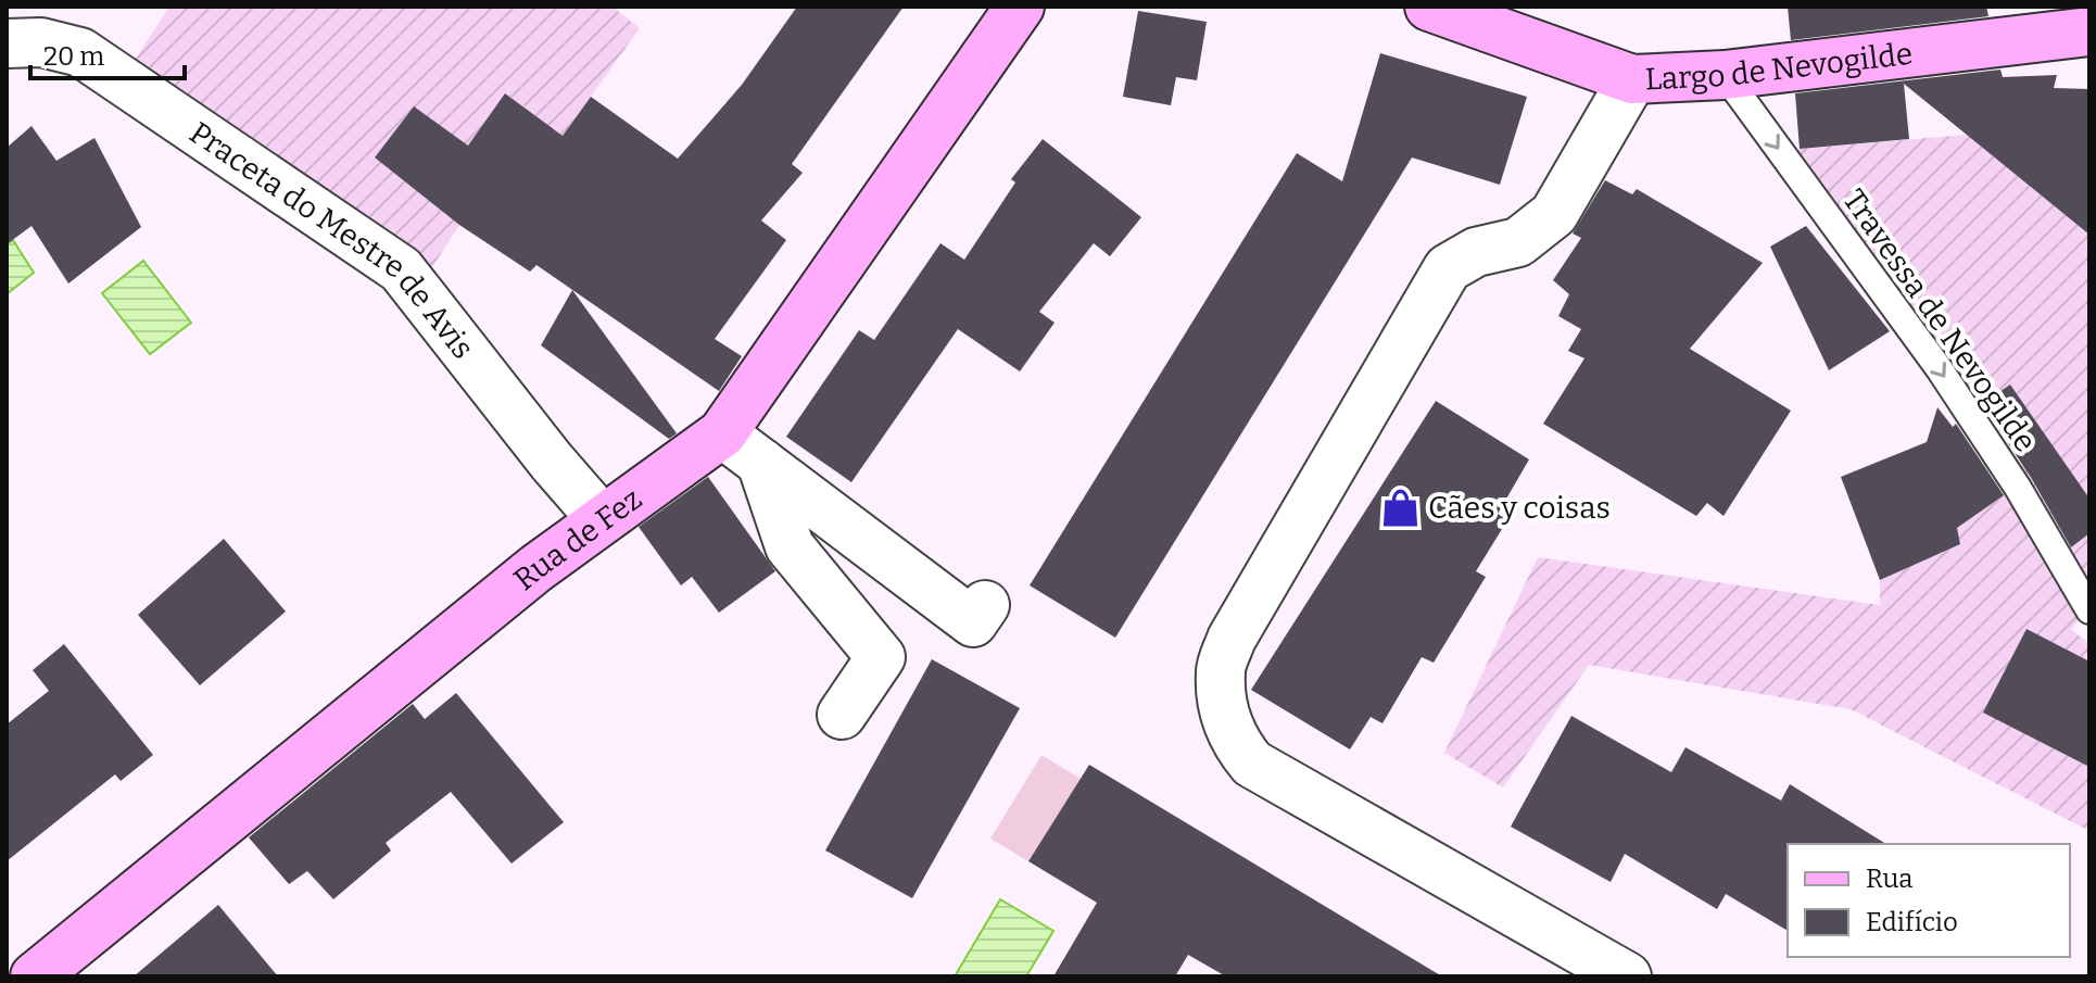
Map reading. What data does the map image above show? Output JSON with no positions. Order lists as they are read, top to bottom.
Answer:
{
  "streets": {
    "street": ["Largo de Nevogilde", "Praceta do Mestre de Avis", "Rua de Fez"],
    "lane": ["Travessa de Nevogilde"]
  },
  "crossings": [
    ["Largo de Nevogilde", "Travessa de Nevogilde"],
    ["Praceta do Mestre de Avis", "Rua de Fez"]
  ],
  "one_way": ["Travessa de Nevogilde"],
  "places": {
    "shop": ["Cães y coisas"]
  },
  "legend": ["Rua", "Edifício"],
  "scale_bar": "20 m"
}
